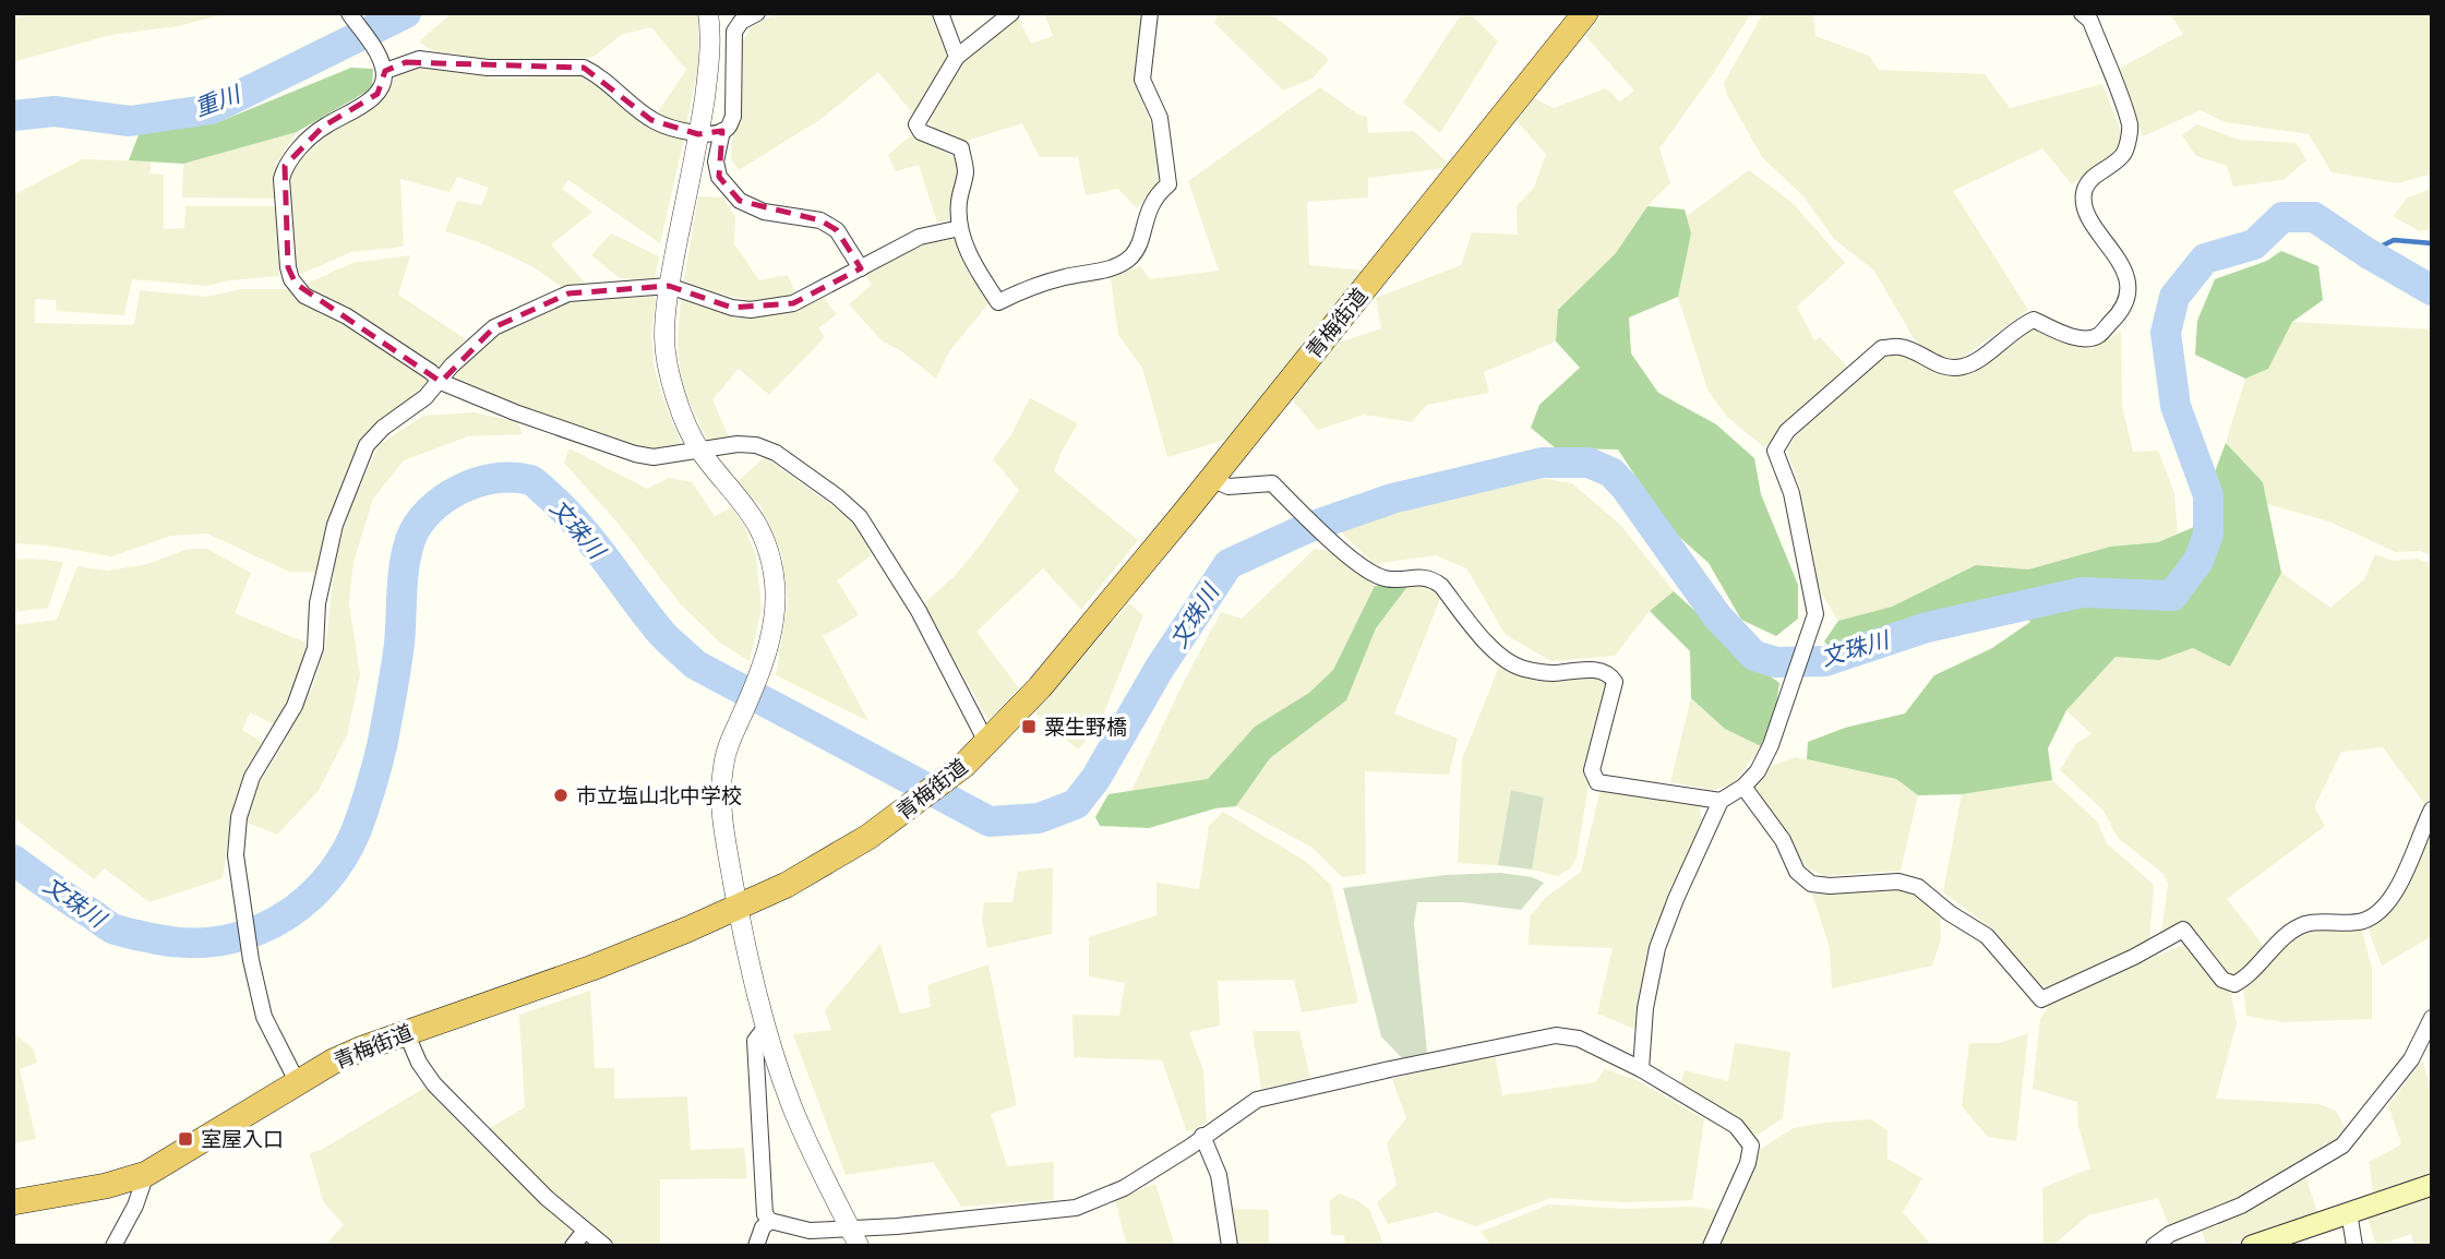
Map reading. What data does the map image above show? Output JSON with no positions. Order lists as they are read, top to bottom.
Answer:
{
  "streets": {
    "highway": ["青梅街道"]
  },
  "water": ["重川", "文珠川"],
  "places": {
    "transit": ["粟生野橋", "室屋入口"],
    "other": ["市立塩山北中学校"]
  }
}
